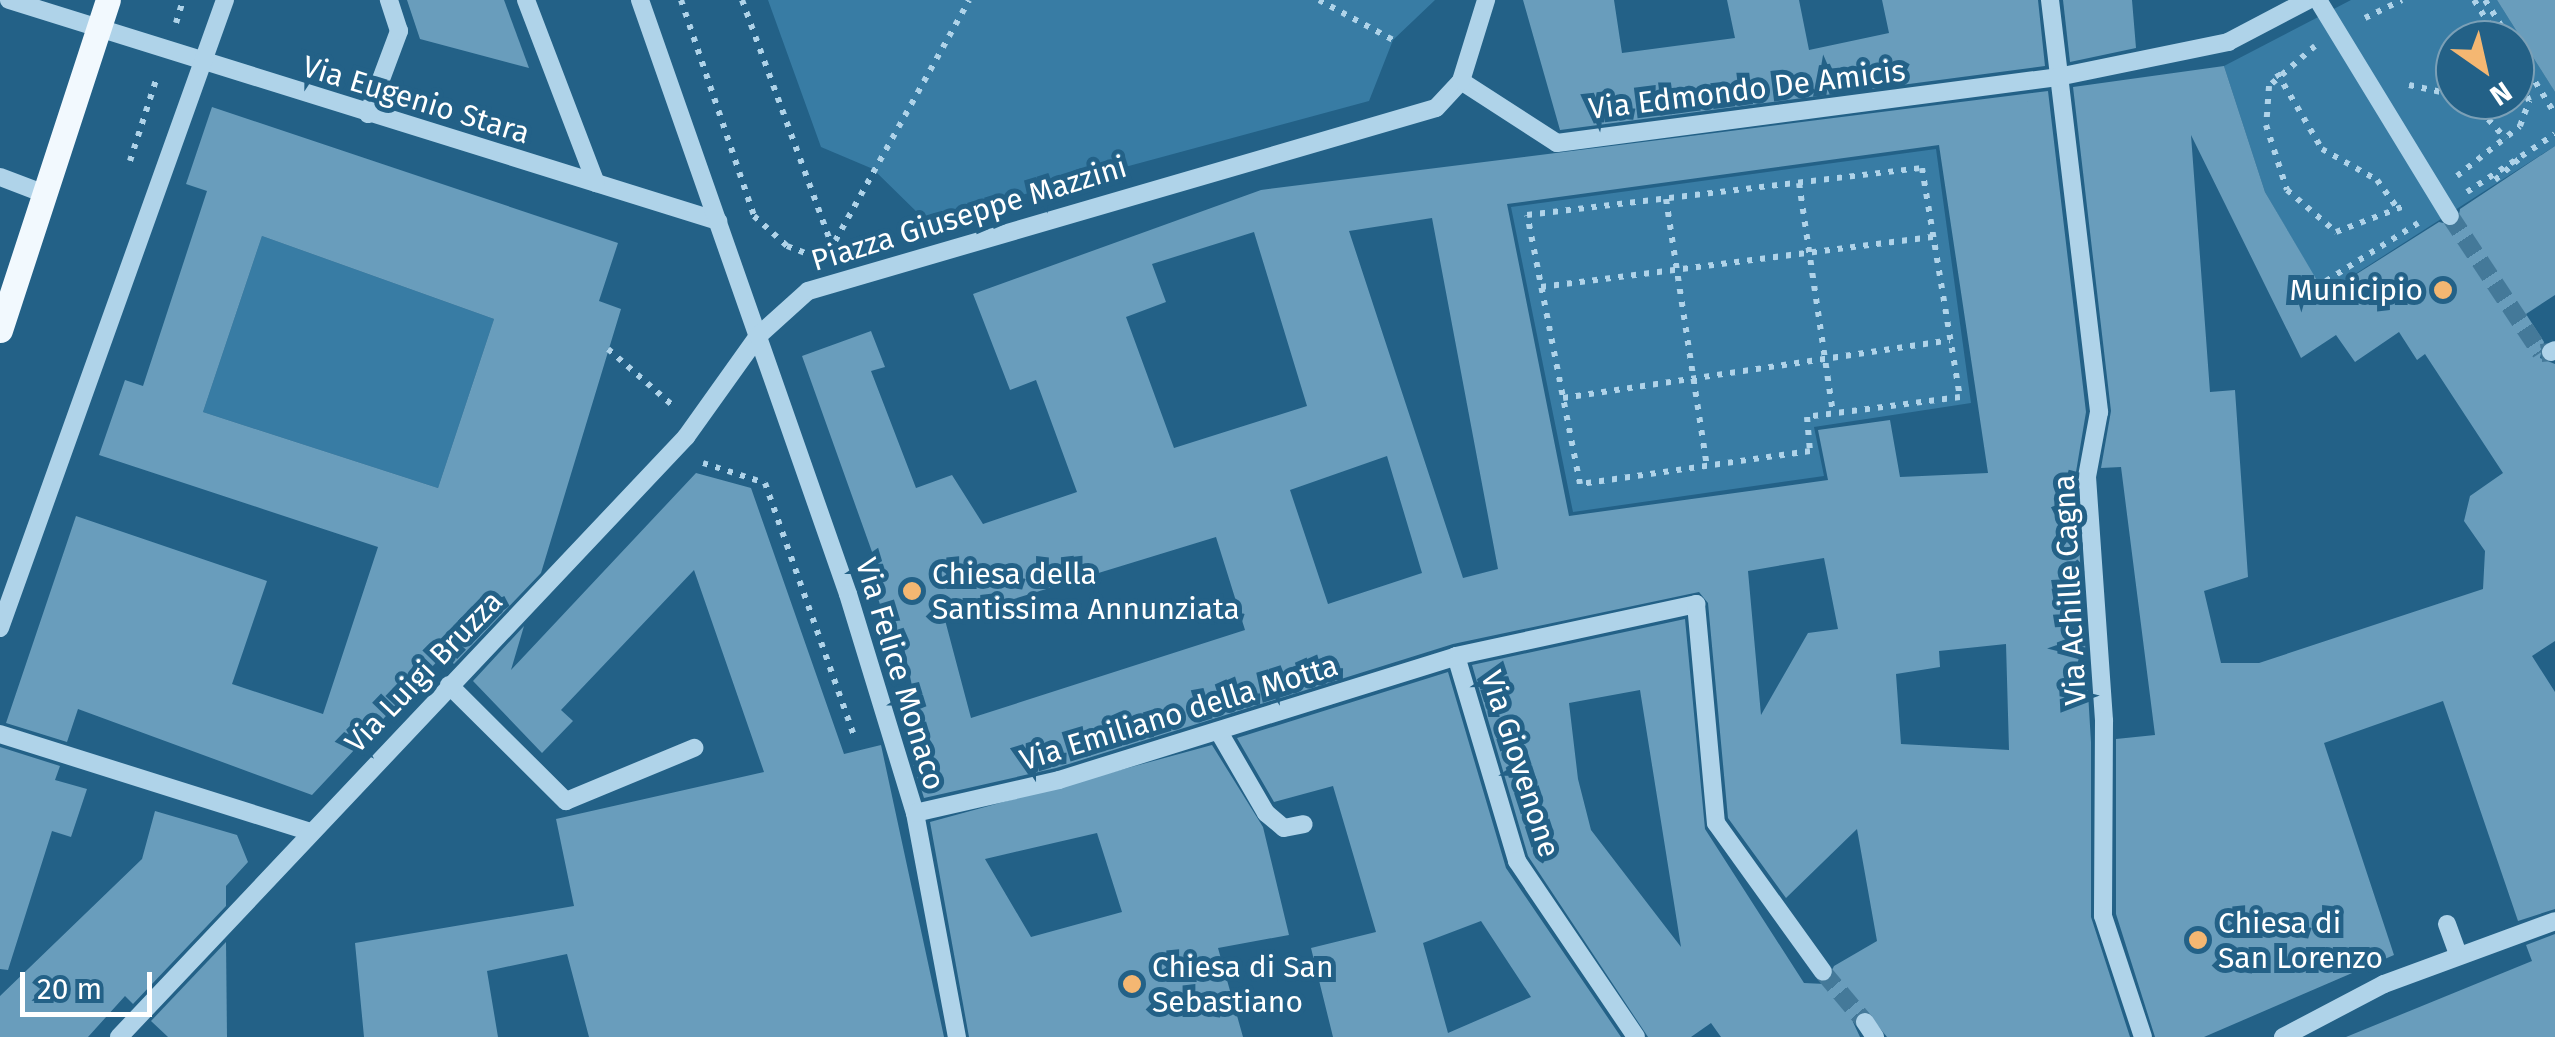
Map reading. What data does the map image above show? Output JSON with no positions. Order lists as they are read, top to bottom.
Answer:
{
  "streets": {
    "street": [
      "Via Edmondo De Amicis",
      "Via Eugenio Stara",
      "Piazza Giuseppe Mazzini",
      "Via Achille Cagna",
      "Via Luigi Bruzza",
      "Via Felice Monaco",
      "Via Emiliano della Motta",
      "Via Giovenone"
    ]
  },
  "crossings": [
    ["Via Edmondo De Amicis", "Piazza Giuseppe Mazzini"],
    ["Via Edmondo De Amicis", "Via Achille Cagna"],
    ["Piazza Giuseppe Mazzini", "Via Luigi Bruzza"],
    ["Piazza Giuseppe Mazzini", "Via Felice Monaco"],
    ["Via Luigi Bruzza", "Via Felice Monaco"],
    ["Via Felice Monaco", "Via Emiliano della Motta"],
    ["Via Emiliano della Motta", "Via Giovenone"]
  ],
  "places": [
    "Municipio",
    "Chiesa della Santissima Annunziata",
    "Chiesa di San Lorenzo",
    "Chiesa di San Sebastiano"
  ],
  "scale_bar": "20 m",
  "north": "bottom right"
}
